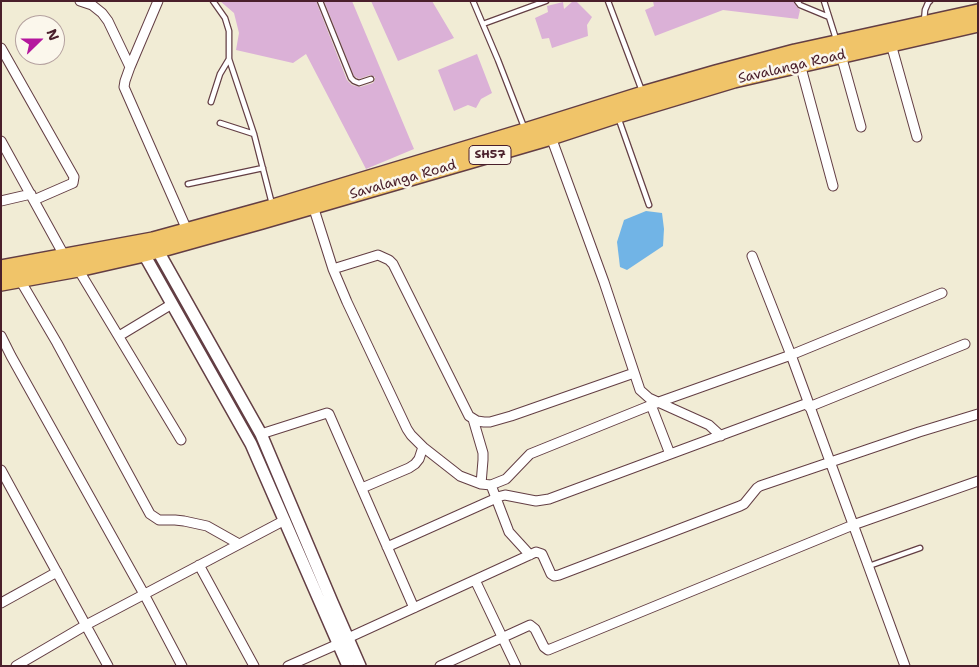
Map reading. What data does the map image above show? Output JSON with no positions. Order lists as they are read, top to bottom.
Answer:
{
  "streets": {
    "main road": ["Savalanga Road", "SH57"]
  },
  "north": "right"
}
